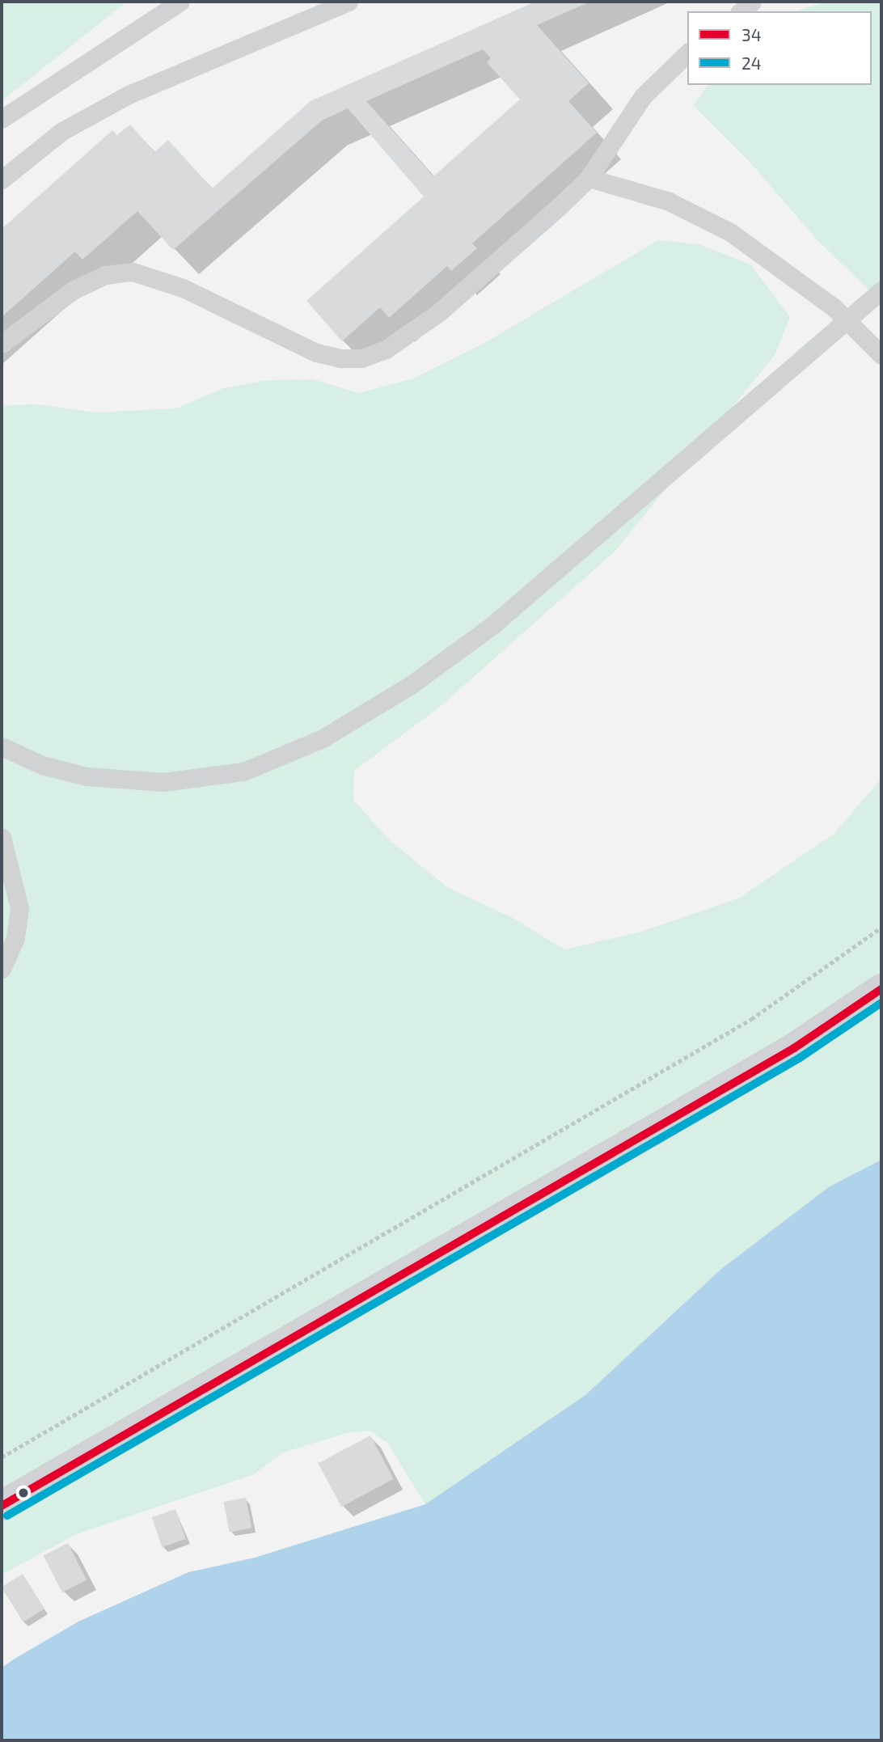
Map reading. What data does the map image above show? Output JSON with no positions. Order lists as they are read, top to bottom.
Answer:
{
  "lines": ["transit line 34", "transit line 24"],
  "legend": ["34", "24"]
}
